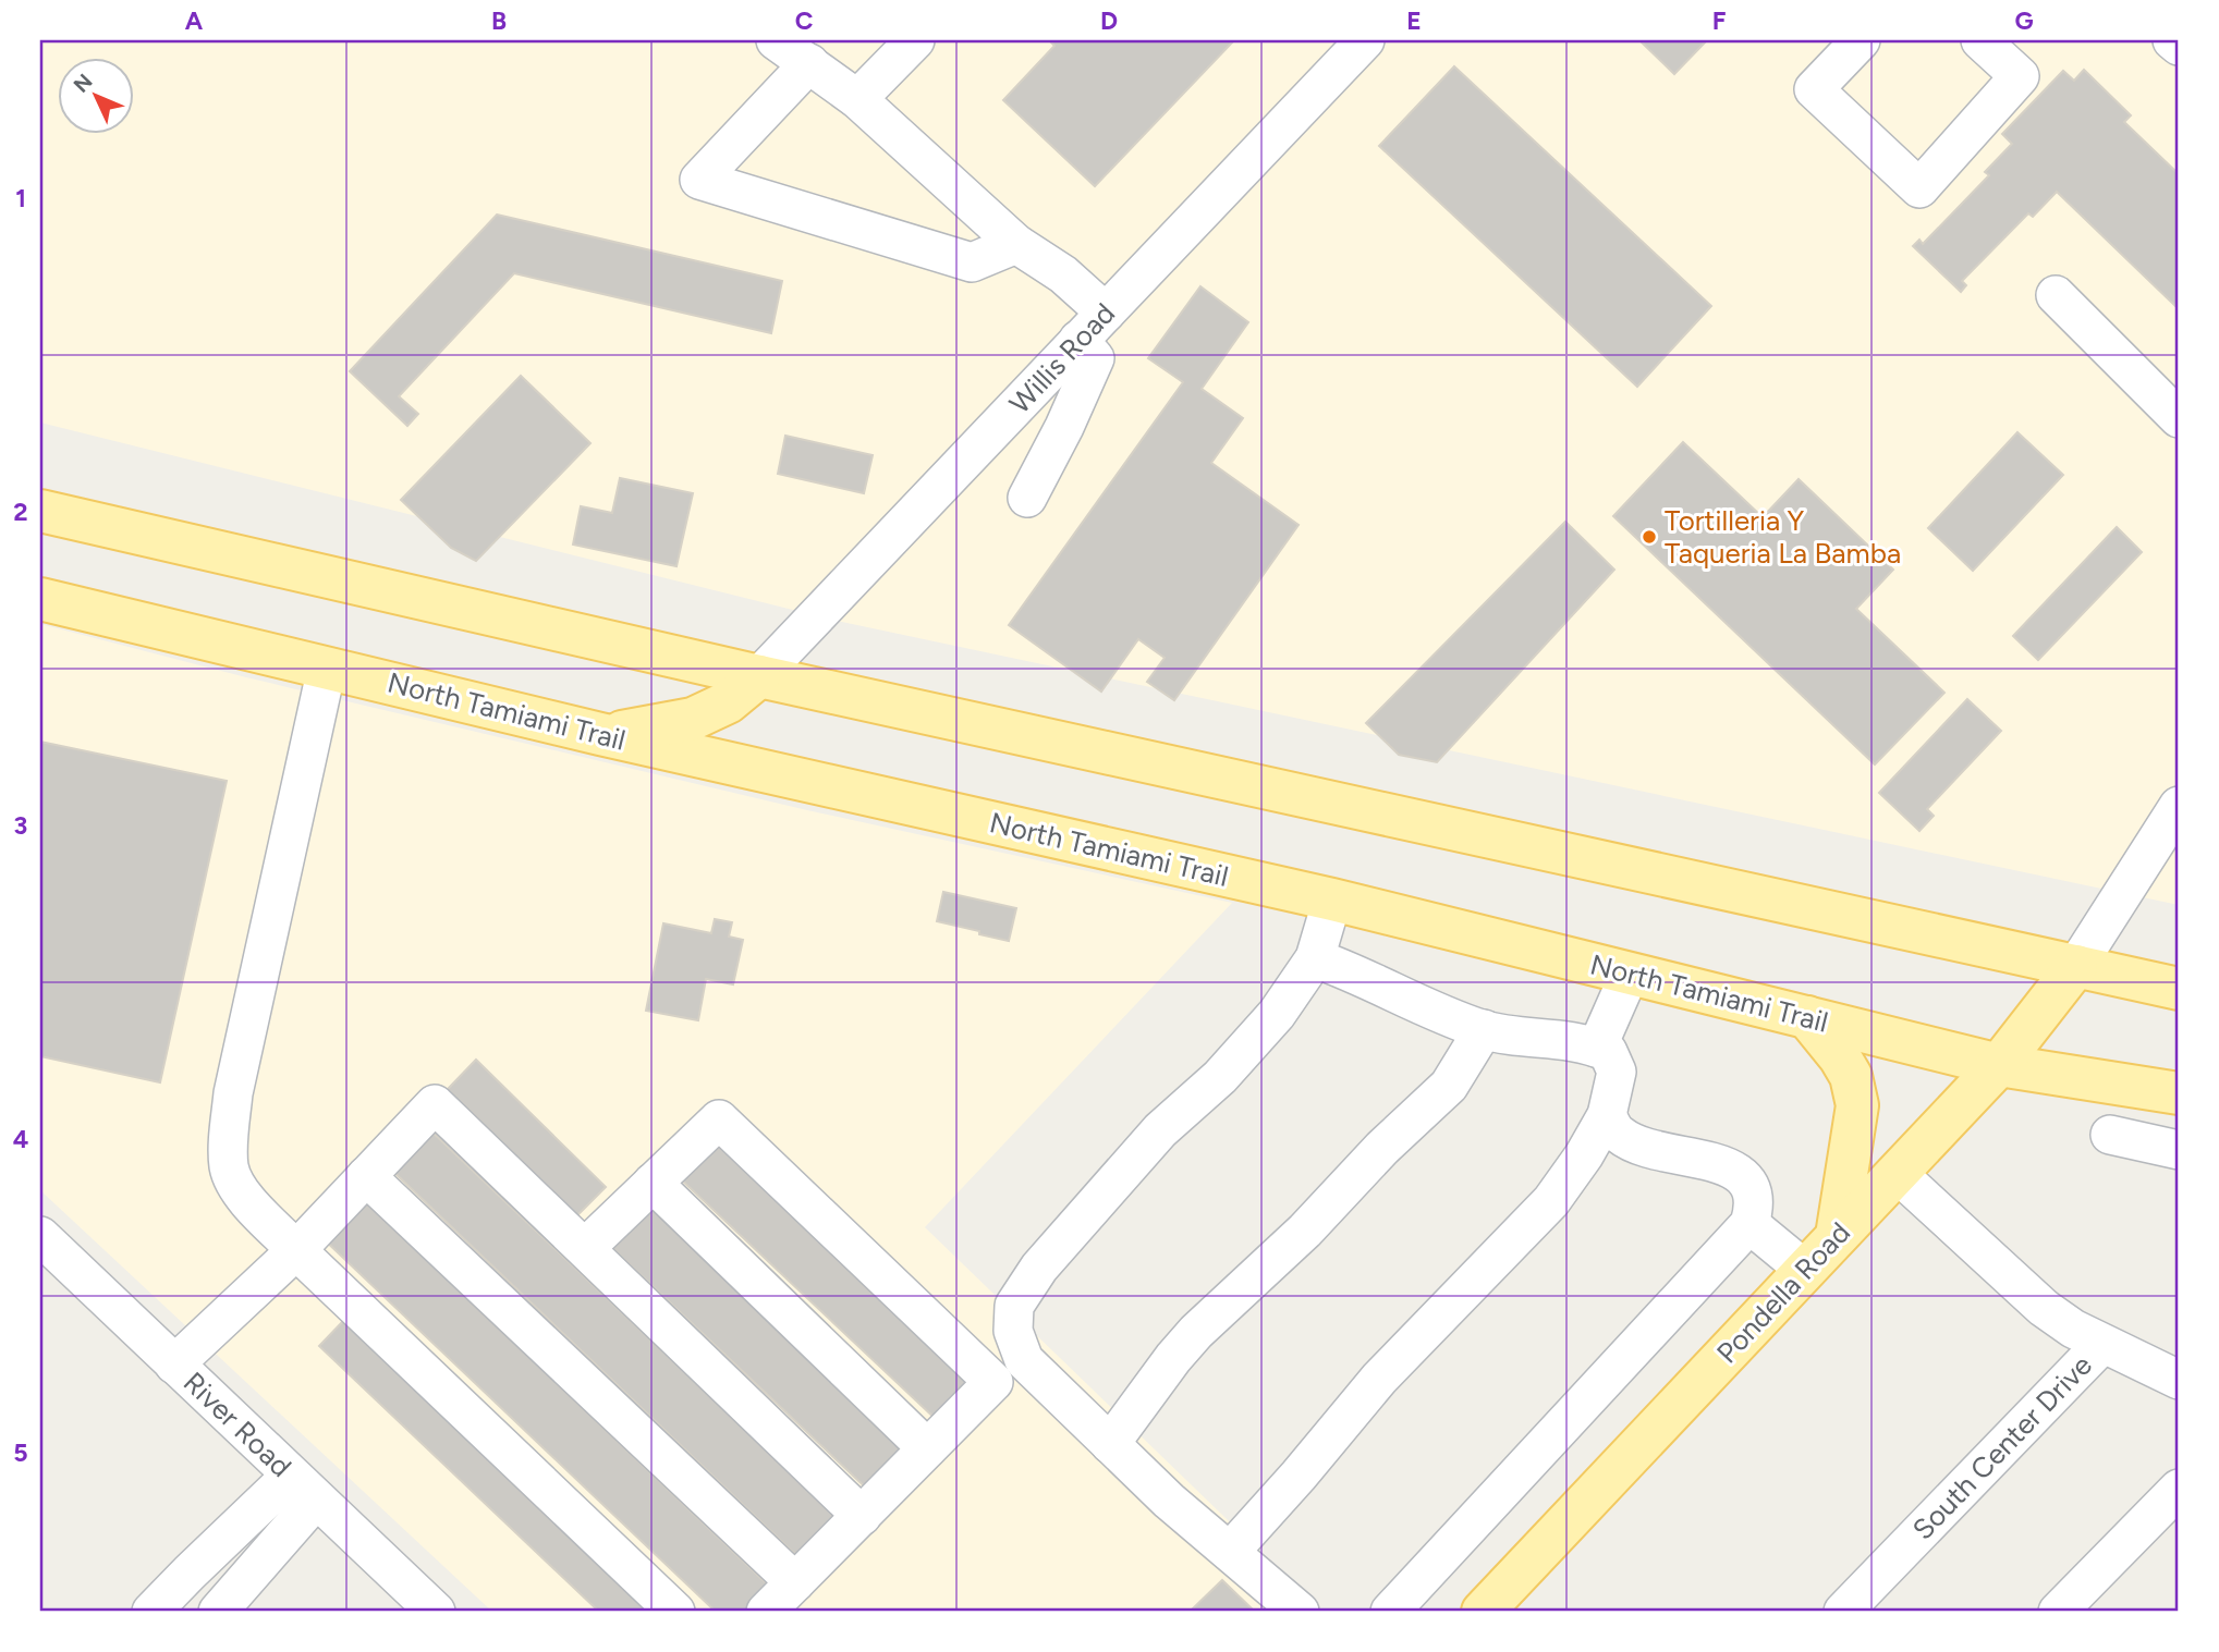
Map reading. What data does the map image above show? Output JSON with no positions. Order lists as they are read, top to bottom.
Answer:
{
  "streets": {
    "main road": ["North Tamiami Trail", "Pondella Road"],
    "street": ["Willis Road", "River Road", "South Center Drive"]
  },
  "crossings": [
    ["North Tamiami Trail", "Pondella Road"]
  ],
  "places": ["Tortilleria Y Taqueria La Bamba"],
  "north": "top left",
  "grid": {
    "columns": [
      "A",
      "B",
      "C",
      "D",
      "E",
      "F",
      "G"
    ],
    "rows": [
      "1",
      "2",
      "3",
      "4",
      "5"
    ]
  }
}
